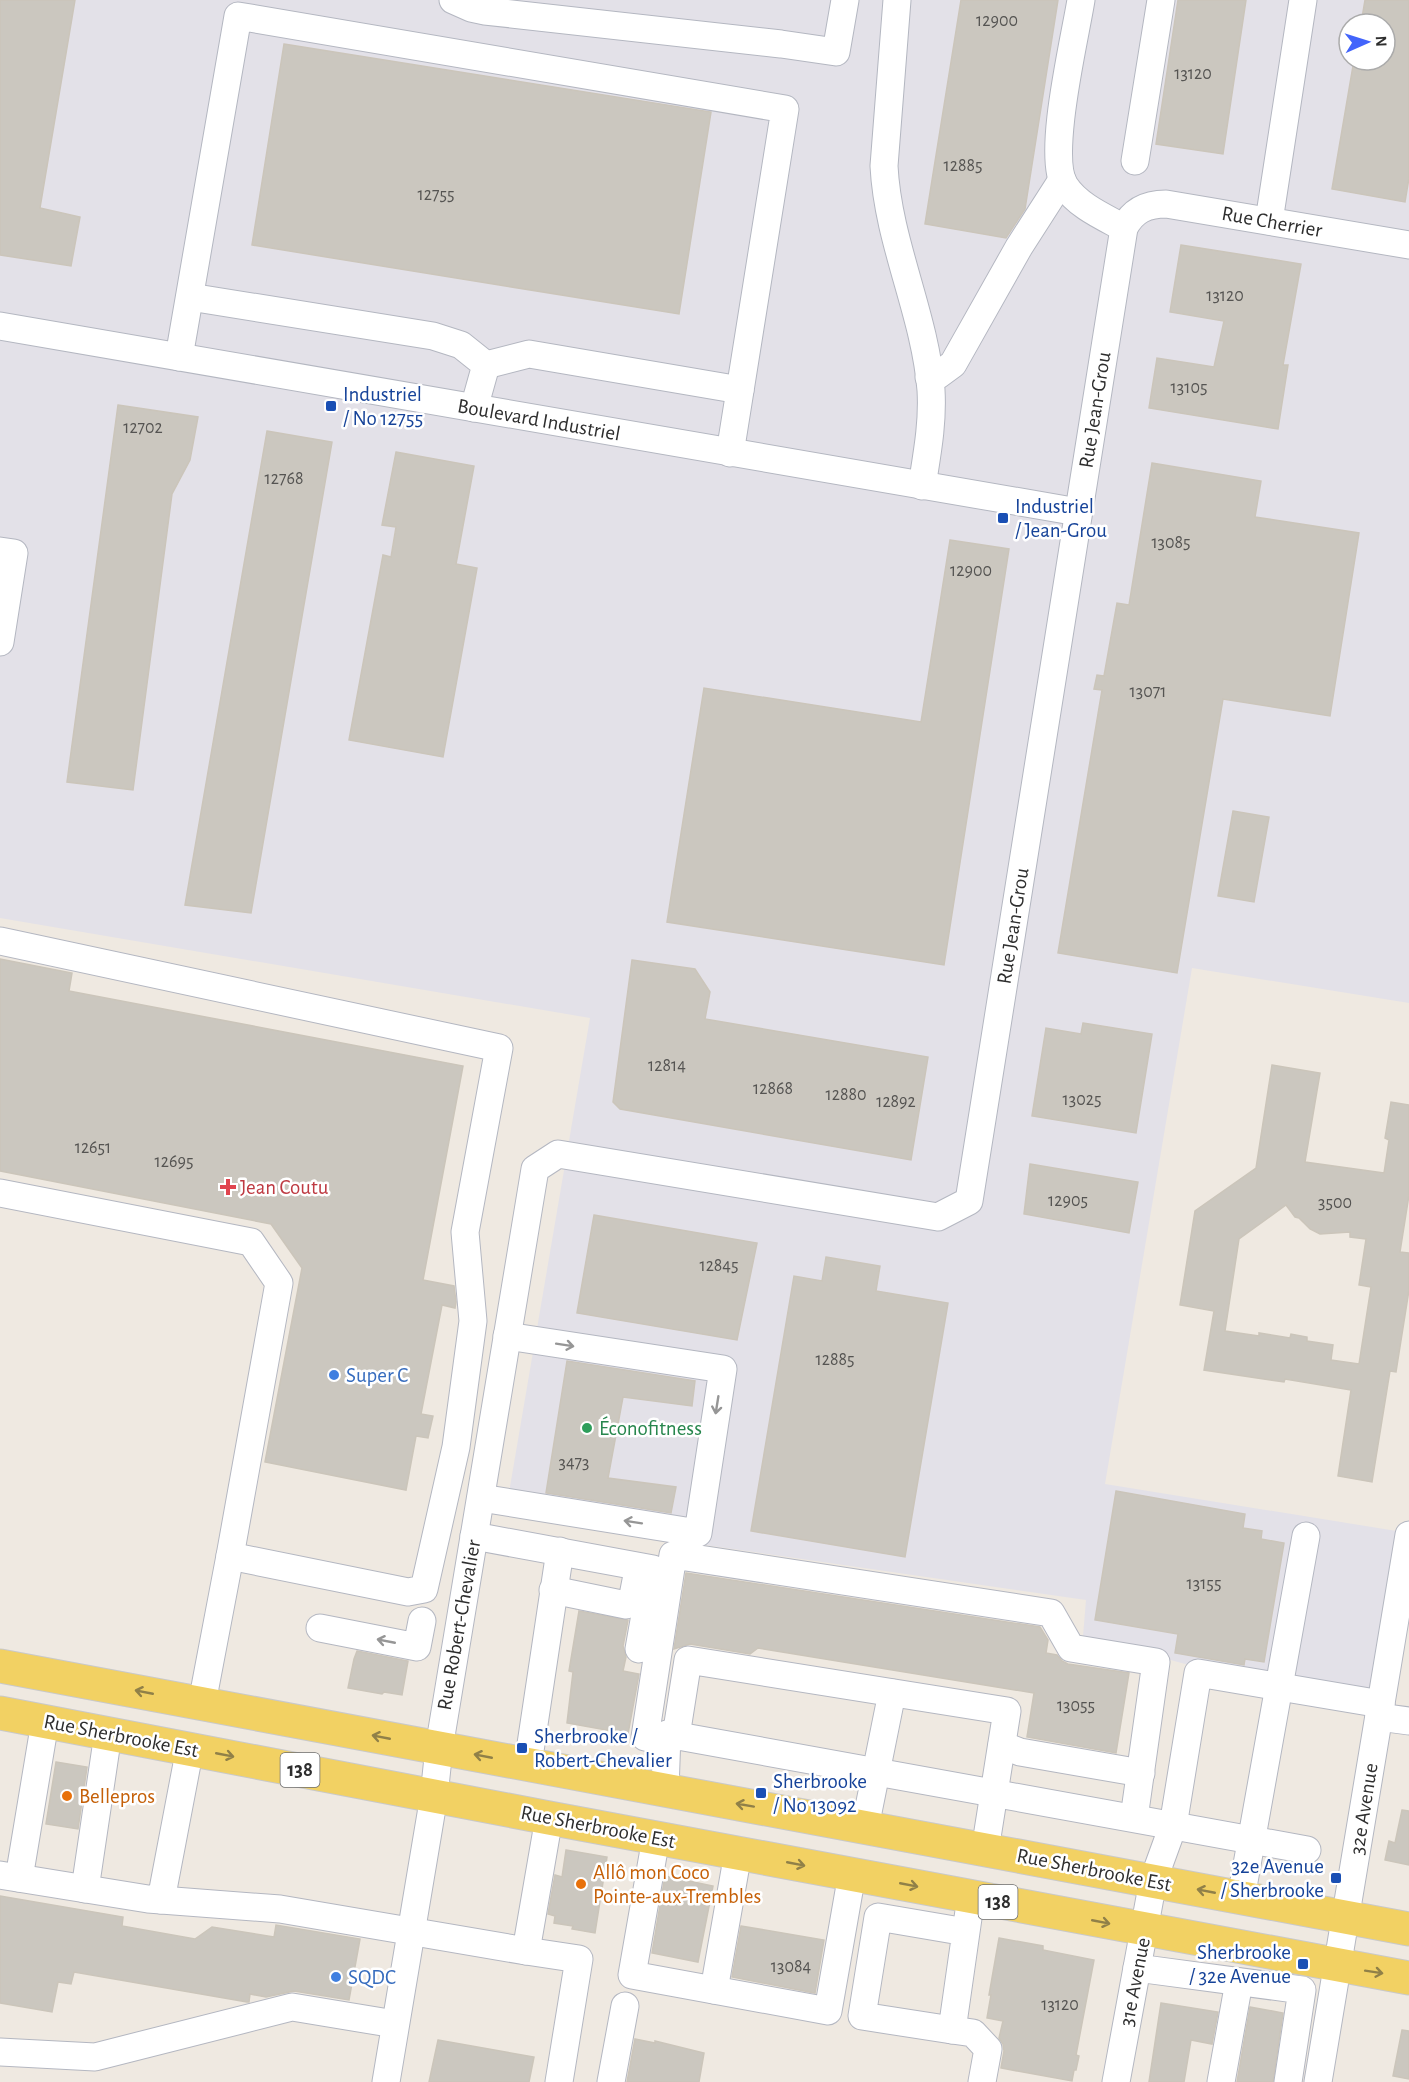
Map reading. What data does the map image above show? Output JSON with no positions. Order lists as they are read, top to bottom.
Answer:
{
  "streets": {
    "main road": ["Rue Sherbrooke Est", "138"],
    "street": [
      "Rue Cherrier",
      "Rue Jean-Grou",
      "Boulevard Industriel",
      "Rue Robert-Chevalier",
      "32e Avenue",
      "31e Avenue"
    ]
  },
  "crossings": [
    ["Rue Cherrier", "Rue Jean-Grou"],
    ["Rue Jean-Grou", "Boulevard Industriel"],
    ["Rue Jean-Grou", "Rue Robert-Chevalier"],
    ["Rue Robert-Chevalier", "Rue Sherbrooke Est"],
    ["Rue Sherbrooke Est", "32e Avenue"],
    ["Rue Sherbrooke Est", "31e Avenue"]
  ],
  "places": {
    "transit": [
      "Industriel / No 12755",
      "Industriel / Jean-Grou",
      "Sherbrooke / Robert-Chevalier",
      "Sherbrooke / No 13092",
      "32e Avenue / Sherbrooke",
      "Sherbrooke / 32e Avenue"
    ],
    "health": ["Jean Coutu"],
    "other": [
      "Super C",
      "Éconofitness",
      "Bellepros",
      "Allô mon Coco Pointe-aux-Trembles",
      "SQDC"
    ]
  },
  "house_numbers": [
    "12900",
    "13120",
    "12885",
    "12755",
    "13120",
    "13105",
    "12702",
    "12768",
    "13085",
    "12900",
    "13071",
    "12814",
    "12868",
    "12880",
    "13025",
    "12892",
    "12651",
    "12695",
    "12905",
    "3500",
    "12845",
    "12885",
    "3473",
    "13155",
    "13055",
    "13084",
    "13120"
  ],
  "north": "right"
}
